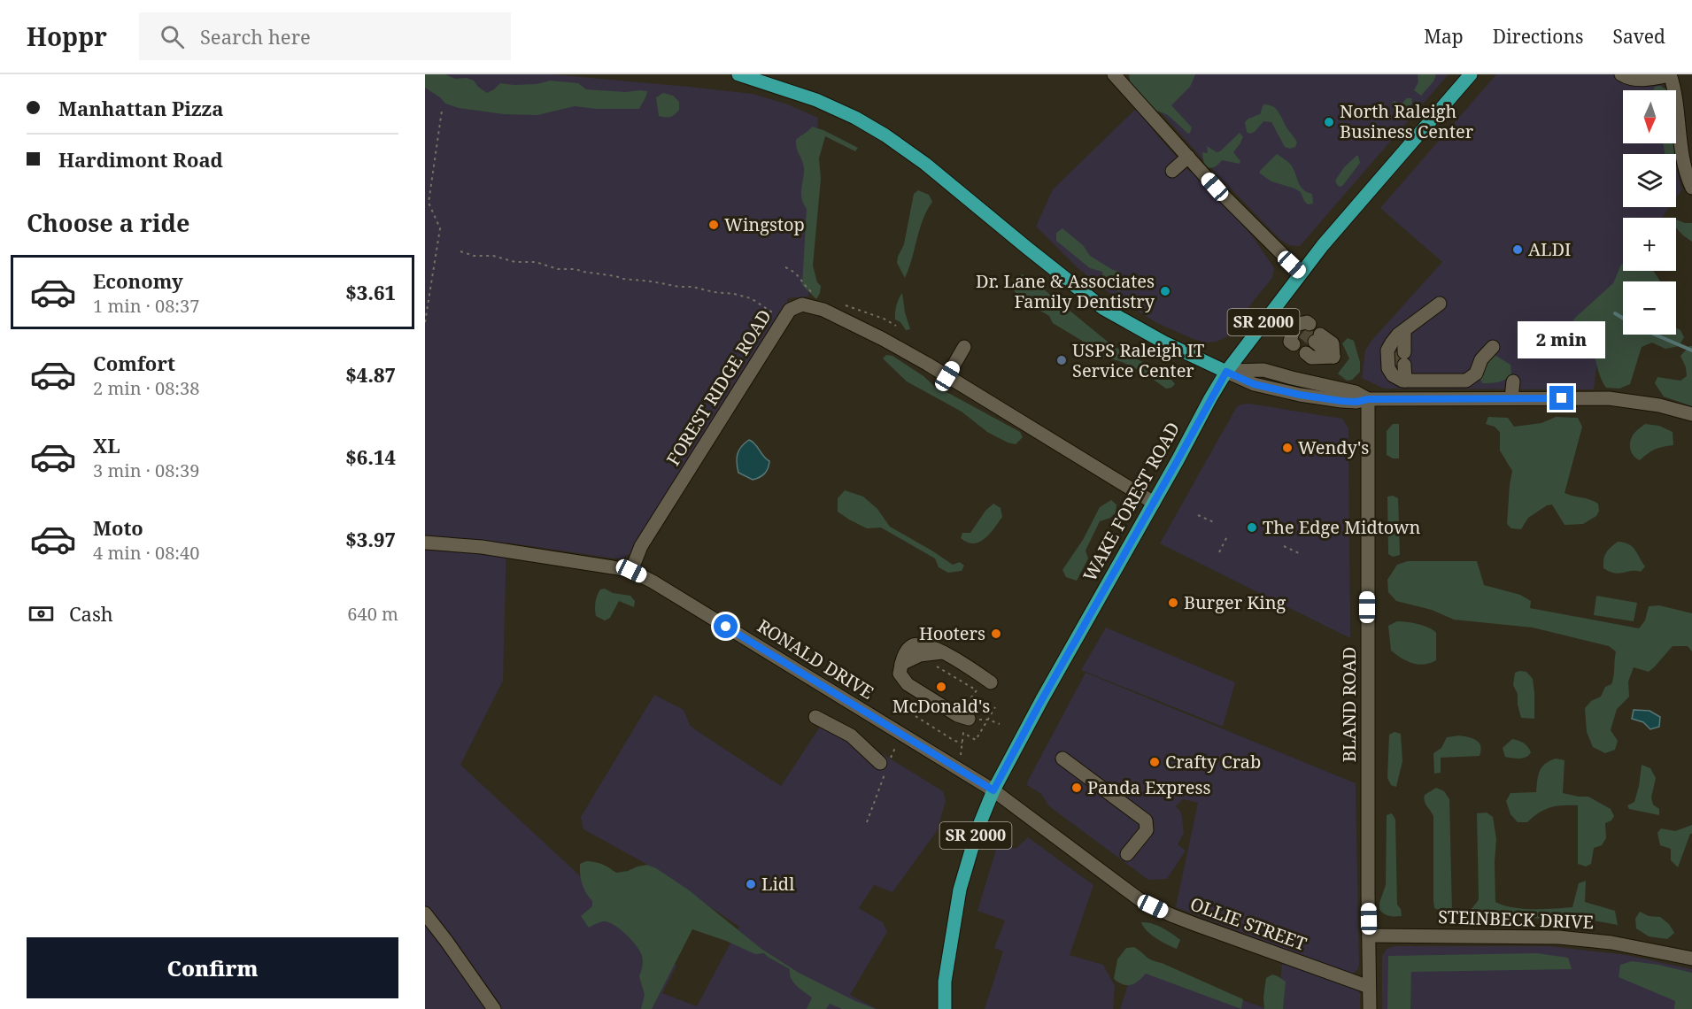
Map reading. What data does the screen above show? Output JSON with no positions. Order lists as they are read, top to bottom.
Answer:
{
  "streets": {
    "main road": ["SR 2000", "WAKE FOREST ROAD"],
    "street": [
      "FOREST RIDGE ROAD",
      "RONALD DRIVE",
      "BLAND ROAD",
      "STEINBECK DRIVE",
      "OLLIE STREET"
    ]
  },
  "crossings": [
    ["FOREST RIDGE ROAD", "WAKE FOREST ROAD"],
    ["FOREST RIDGE ROAD", "RONALD DRIVE"],
    ["WAKE FOREST ROAD", "RONALD DRIVE"],
    ["WAKE FOREST ROAD", "OLLIE STREET"],
    ["RONALD DRIVE", "OLLIE STREET"],
    ["BLAND ROAD", "STEINBECK DRIVE"],
    ["BLAND ROAD", "OLLIE STREET"]
  ],
  "places": [
    "North Raleigh Business Center",
    "Wingstop",
    "ALDI",
    "Dr. Lane & Associates Family Dentistry",
    "USPS Raleigh IT Service Center",
    "Wendy's",
    "The Edge Midtown",
    "Burger King",
    "Hooters",
    "McDonald's",
    "Crafty Crab",
    "Panda Express",
    "Lidl"
  ],
  "north": "bottom",
  "page": {
    "header": "Hoppr",
    "search": "Search here",
    "nav": ["Map", "Directions", "Saved"],
    "banner": ["Manhattan Pizza", "Hardimont Road"],
    "map_buttons": ["+", "−"],
    "heading": "Choose a ride",
    "list": [
      {
        "name": "Economy",
        "note": "1 min · 08:37",
        "value": "$3.61"
      },
      {
        "name": "Comfort",
        "note": "2 min · 08:38",
        "value": "$4.87"
      },
      {
        "name": "XL",
        "note": "3 min · 08:39",
        "value": "$6.14"
      },
      {
        "name": "Moto",
        "note": "4 min · 08:40",
        "value": "$3.97"
      }
    ],
    "bubble": "2 min",
    "pay": ["Cash", "640 m"],
    "buttons": "Confirm"
  }
}
